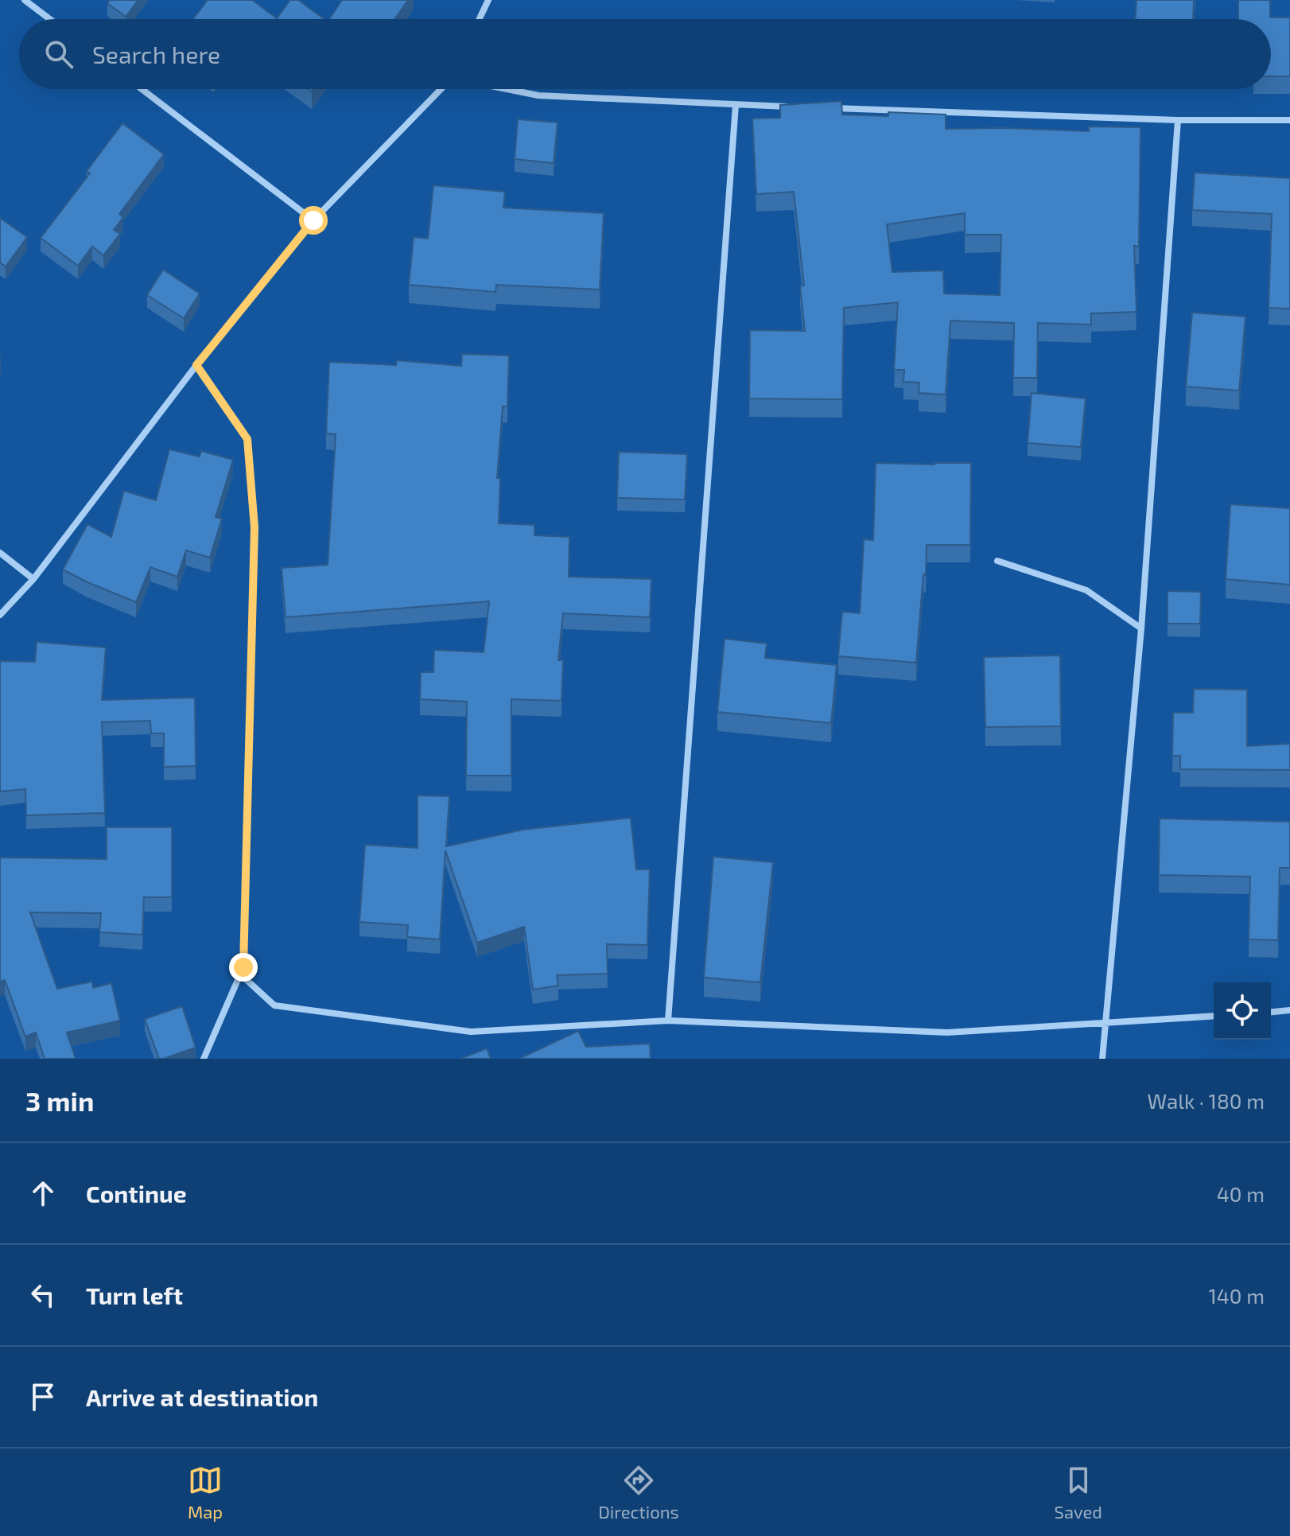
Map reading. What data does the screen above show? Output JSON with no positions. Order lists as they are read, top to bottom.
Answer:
{
  "page": {
    "search": "Search here",
    "heading": ["3 min", "Walk · 180 m"],
    "list": [
      ["Continue", "40 m"],
      ["Turn left", "140 m"],
      "Arrive at destination"
    ],
    "nav": ["Map", "Directions", "Saved"]
  }
}
